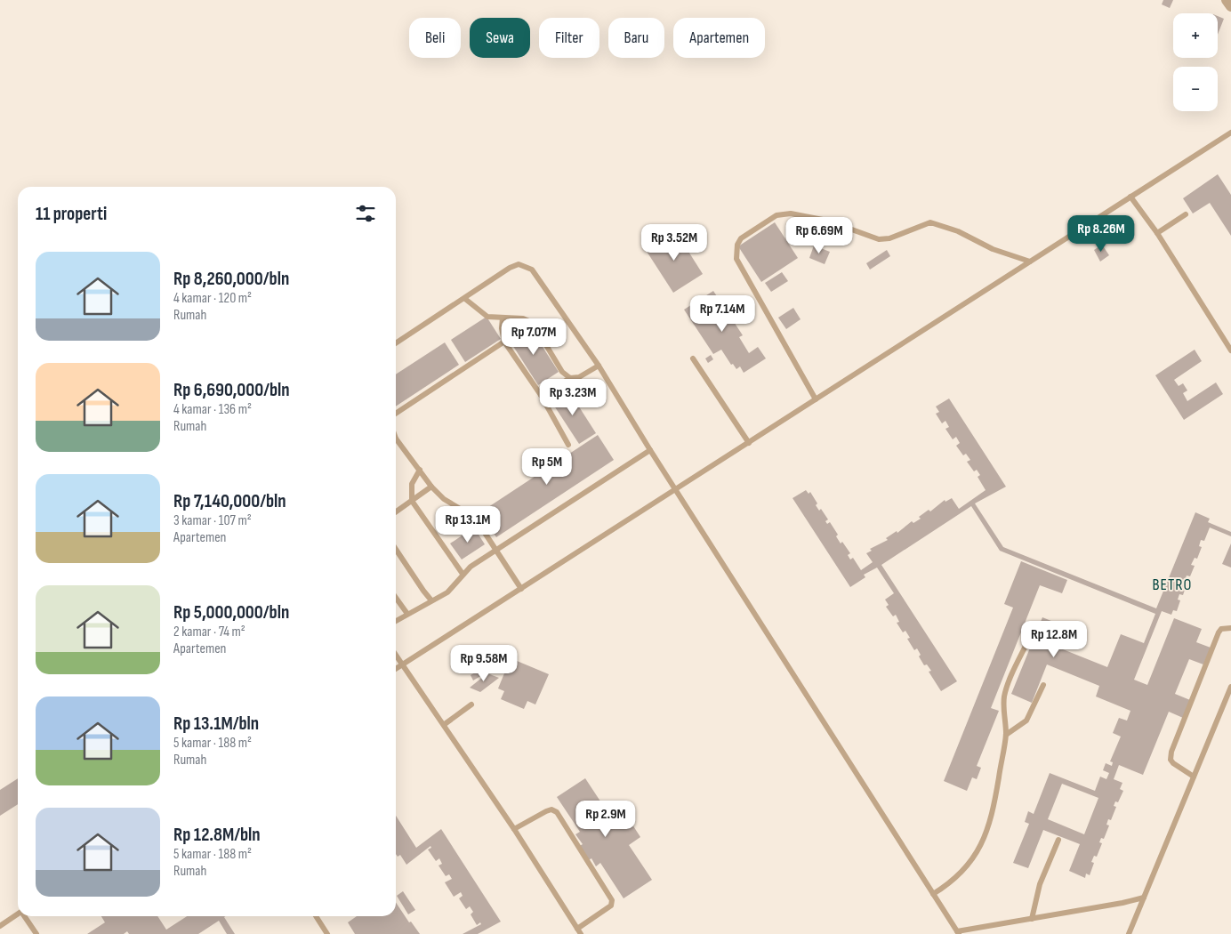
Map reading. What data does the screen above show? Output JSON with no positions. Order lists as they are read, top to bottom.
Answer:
{
  "districts": ["BETRO"],
  "page": {
    "map_buttons": ["+", "−"],
    "chip": [
      "Beli",
      "Sewa",
      "Filter",
      "Baru",
      "Apartemen"
    ],
    "heading": "11 properti",
    "price": [
      "Rp 8.26M",
      "Rp 6.69M",
      "Rp 3.52M",
      "Rp 7.14M",
      "Rp 7.07M",
      "Rp 3.23M",
      "Rp 5M",
      "Rp 13.1M",
      "Rp 12.8M",
      "Rp 9.58M",
      "Rp 2.9M"
    ],
    "list": [
      {
        "name": "Rp 8,260,000/bln",
        "note": "4 kamar · 120 m² · Rumah"
      },
      {
        "name": "Rp 6,690,000/bln",
        "note": "4 kamar · 136 m² · Rumah"
      },
      {
        "name": "Rp 7,140,000/bln",
        "note": "3 kamar · 107 m² · Apartemen"
      },
      {
        "name": "Rp 5,000,000/bln",
        "note": "2 kamar · 74 m² · Apartemen"
      },
      {
        "name": "Rp 13.1M/bln",
        "note": "5 kamar · 188 m² · Rumah"
      },
      {
        "name": "Rp 12.8M/bln",
        "note": "5 kamar · 188 m² · Rumah"
      }
    ]
  }
}
